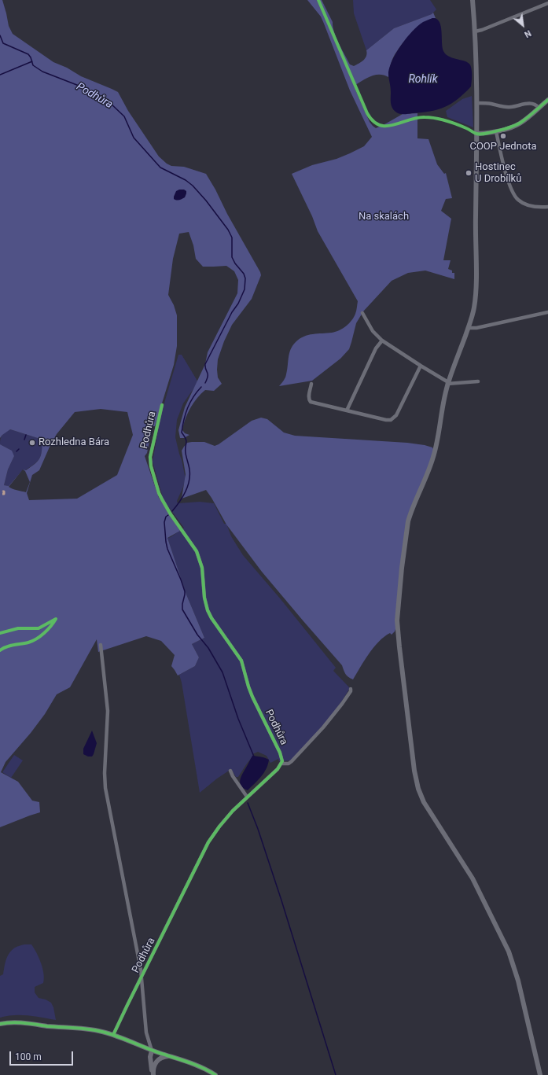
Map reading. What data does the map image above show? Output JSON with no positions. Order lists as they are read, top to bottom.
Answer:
{
  "streets": {
    "street": ["Podhůra"]
  },
  "water": ["Rohlík", "Podhůra"],
  "parks": ["Na skalách"],
  "places": ["COOP Jednota", "Hostinec U Drobílků", "Rozhledna Bára"],
  "scale_bar": "100 m",
  "north": "bottom right"
}
